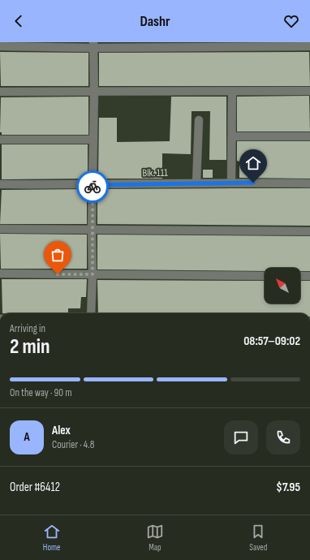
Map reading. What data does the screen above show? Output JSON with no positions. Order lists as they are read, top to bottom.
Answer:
{
  "streets": {
    "street": ["Blk. 111"]
  },
  "north": "top left",
  "page": {
    "header": "Dashr",
    "heading": ["2 min", "Arriving in", "08:57–09:02"],
    "panel": [
      "Alex",
      "Courier · 4.8",
      "Order #6412",
      "$7.95"
    ],
    "bar": "On the way · 90 m",
    "round": "A",
    "tabs": ["Home", "Map", "Saved"]
  }
}
